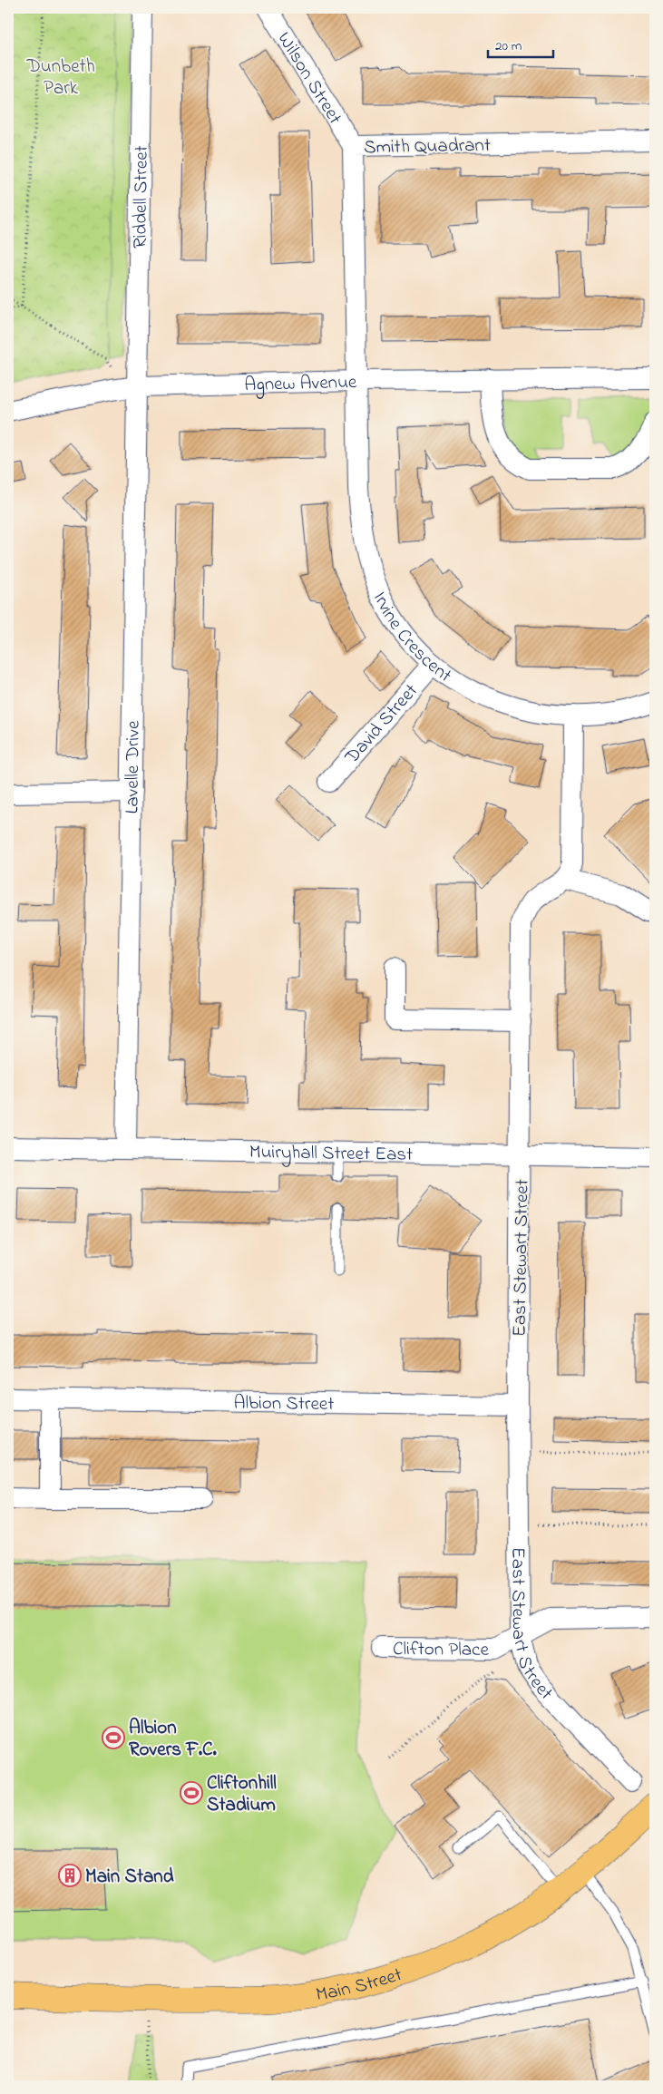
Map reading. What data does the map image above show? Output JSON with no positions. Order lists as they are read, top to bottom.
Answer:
{
  "streets": {
    "main road": ["Main Street"],
    "street": [
      "Wilson Street",
      "Smith Quadrant",
      "Riddell Street",
      "Agnew Avenue",
      "Irvine Crescent",
      "David Street",
      "Lavelle Drive",
      "Muiryhall Street East",
      "East Stewart Street",
      "Albion Street",
      "Clifton Place"
    ]
  },
  "crossings": [
    ["Wilson Street", "Smith Quadrant"],
    ["Smith Quadrant", "Agnew Avenue"],
    ["Smith Quadrant", "Irvine Crescent"],
    ["Riddell Street", "Agnew Avenue"],
    ["Riddell Street", "Lavelle Drive"],
    ["Agnew Avenue", "Irvine Crescent"],
    ["Agnew Avenue", "Lavelle Drive"],
    ["Irvine Crescent", "David Street"],
    ["Lavelle Drive", "Muiryhall Street East"],
    ["Muiryhall Street East", "East Stewart Street"],
    ["East Stewart Street", "Albion Street"],
    ["East Stewart Street", "Clifton Place"]
  ],
  "parks": ["Dunbeth Park"],
  "places": {
    "sports": ["Albion Rovers F.C.", "Cliftonhill Stadium"],
    "building": ["Main Stand"]
  },
  "scale_bar": "20 m"
}
